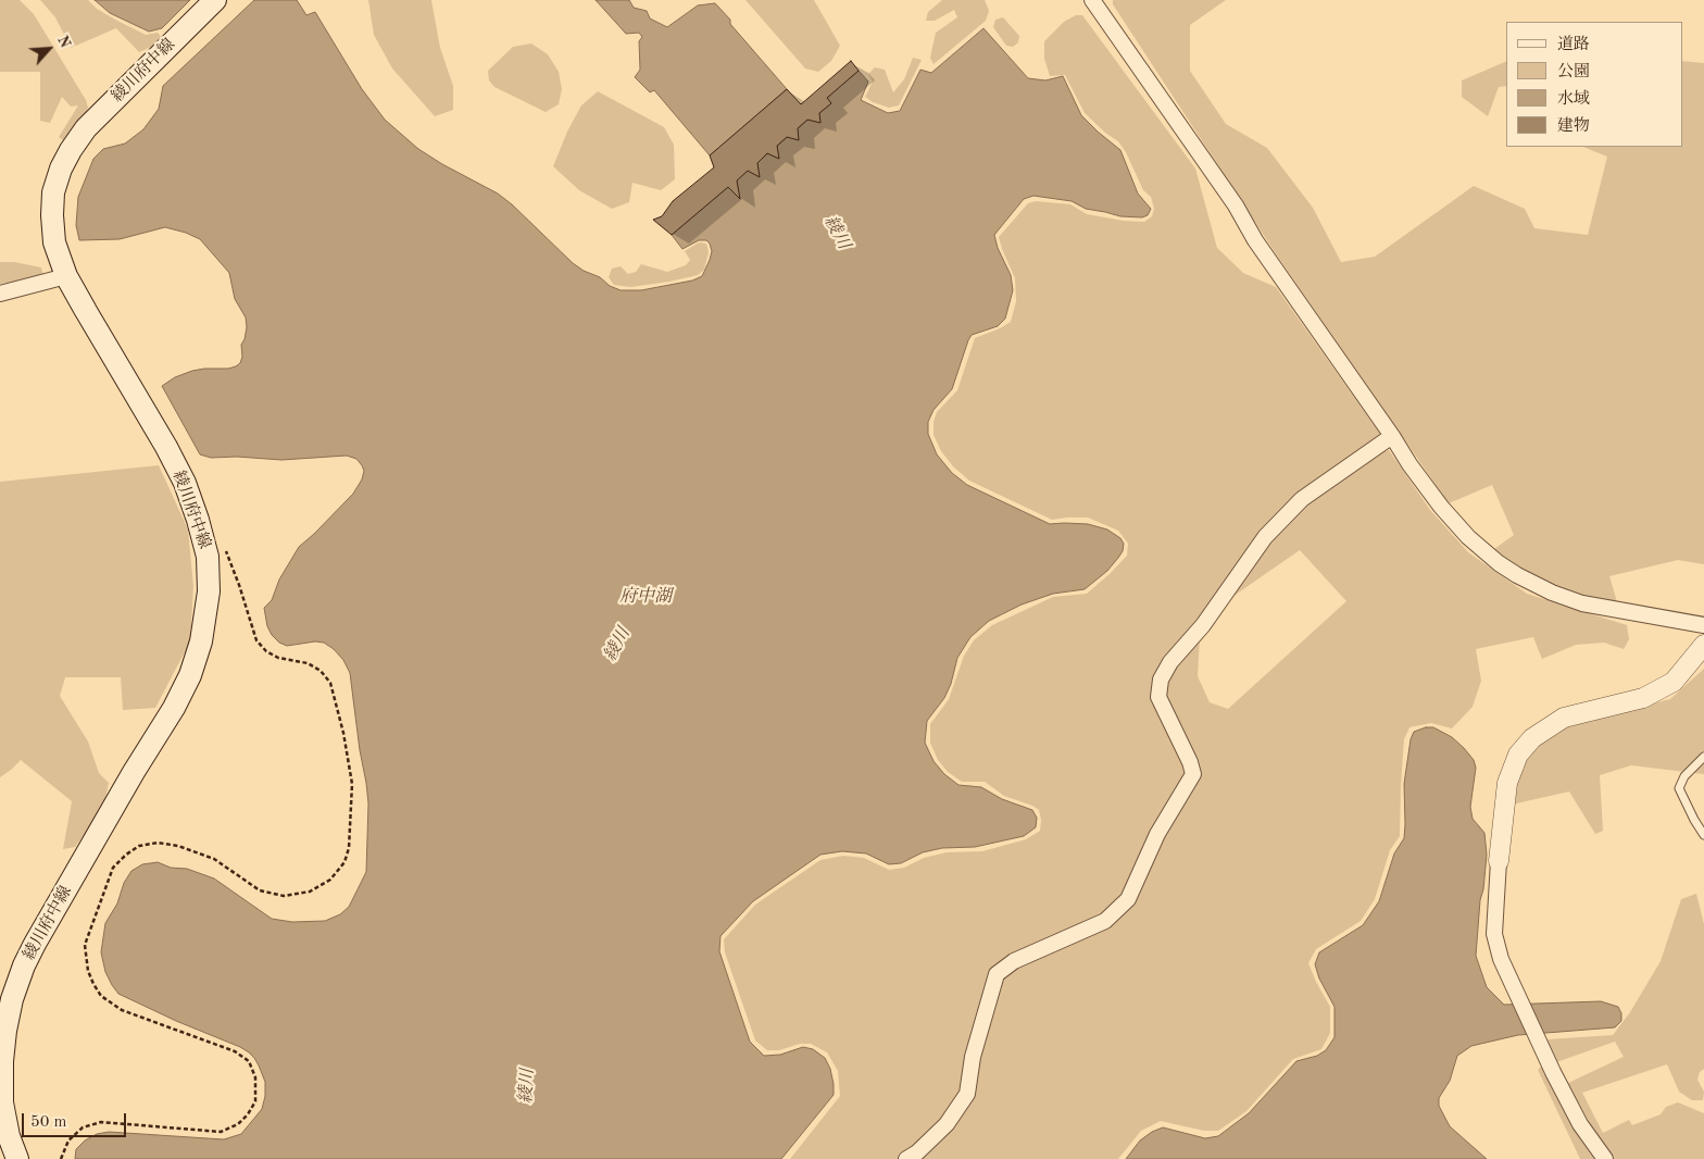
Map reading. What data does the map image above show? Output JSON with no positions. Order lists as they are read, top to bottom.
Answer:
{
  "streets": {
    "main road": ["綾川府中線"]
  },
  "water": ["綾川", "府中湖"],
  "legend": [
    "道路",
    "公園",
    "水域",
    "建物"
  ],
  "scale_bar": "50 m",
  "north": "top right"
}
